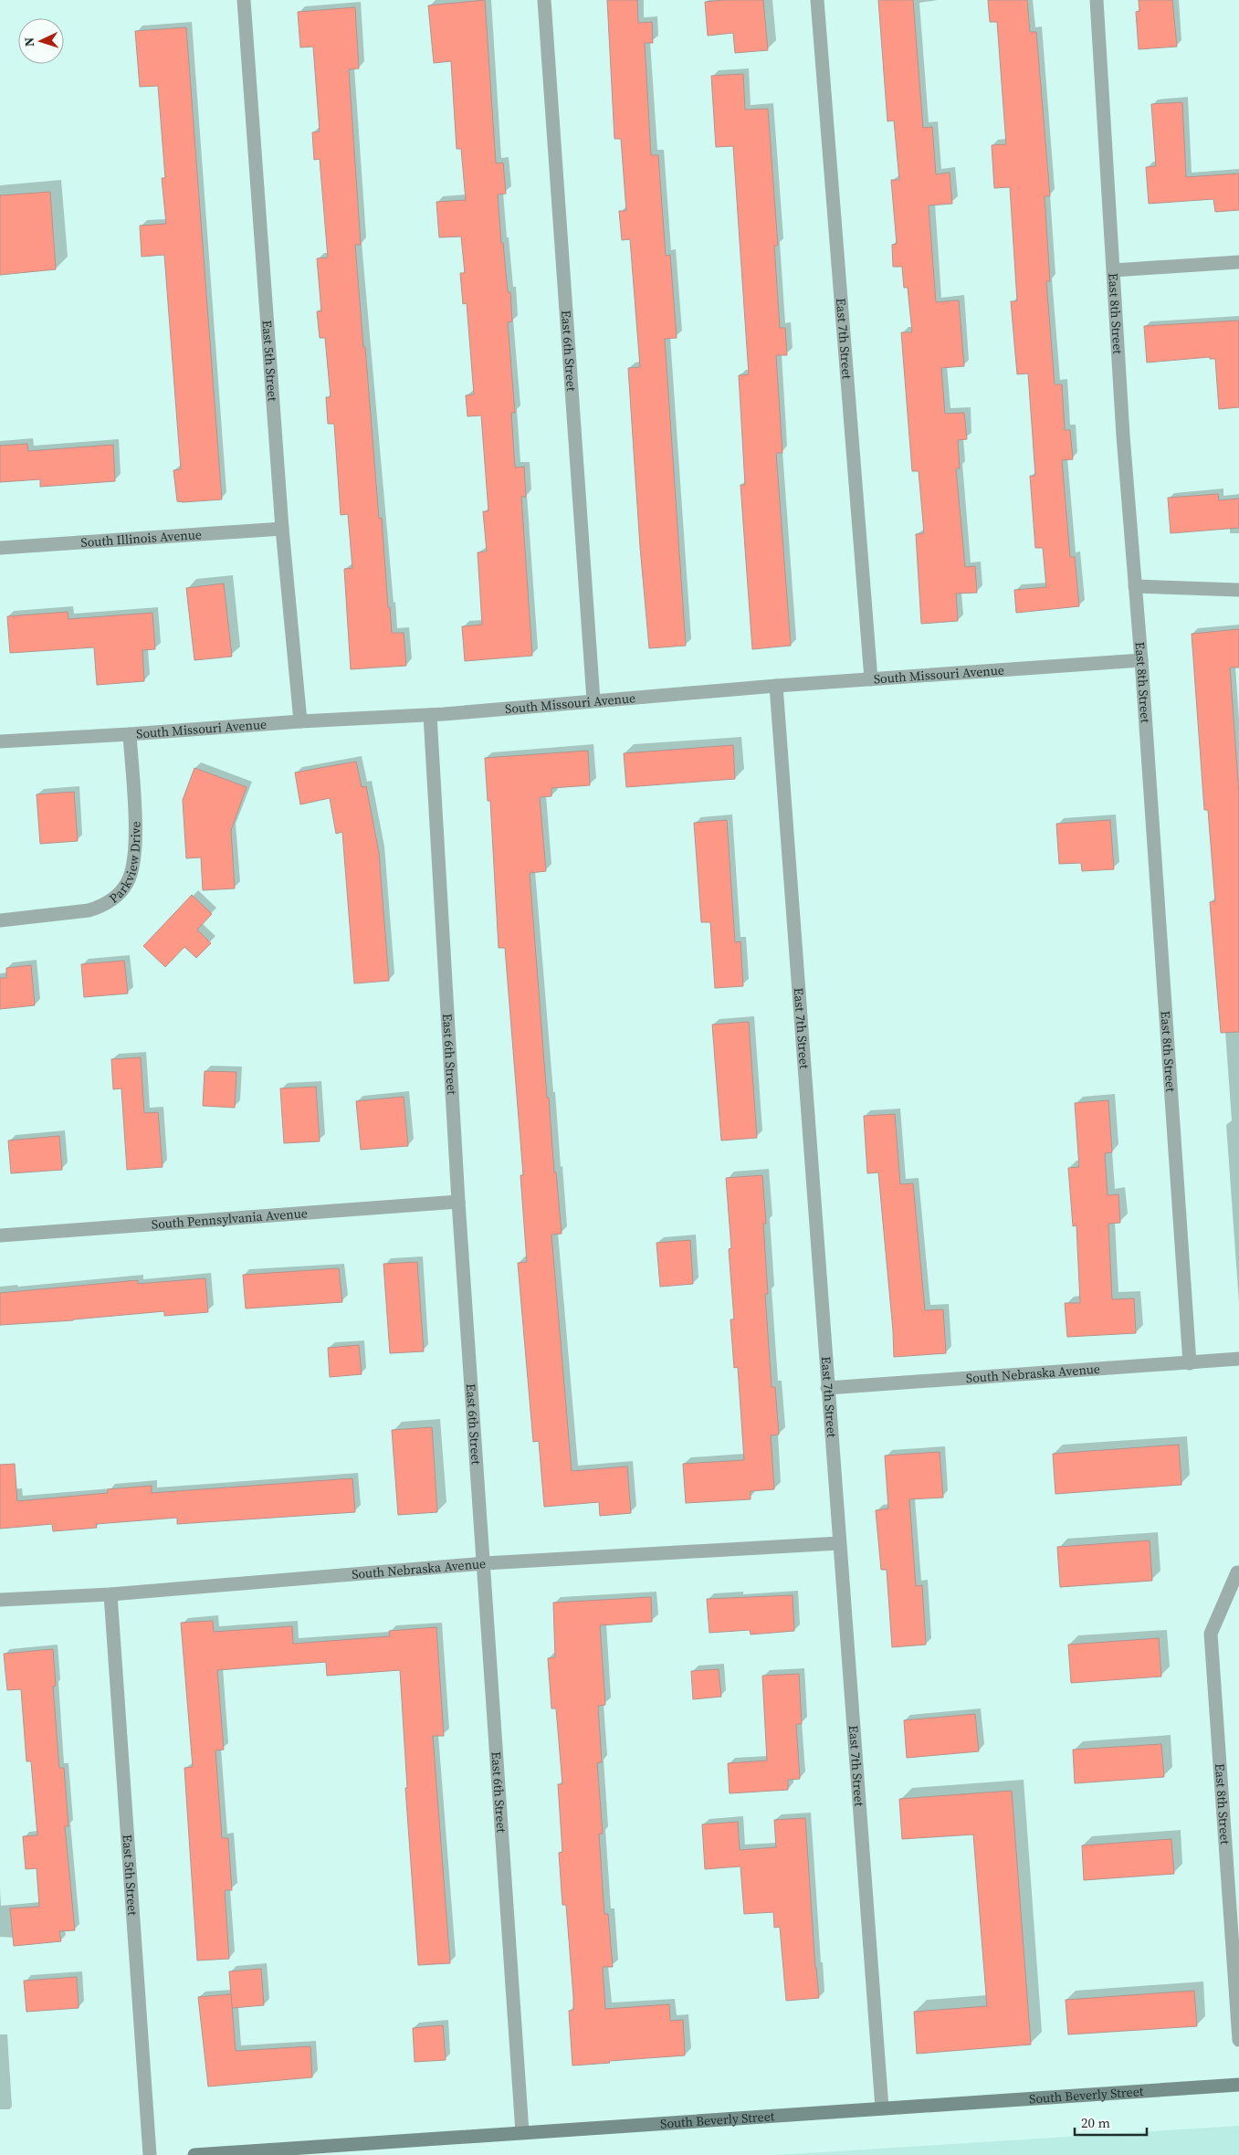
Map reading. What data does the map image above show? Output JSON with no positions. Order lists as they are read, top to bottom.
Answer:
{
  "streets": {
    "main road": ["South Beverly Street"],
    "street": [
      "East 8th Street",
      "East 7th Street",
      "East 6th Street",
      "East 5th Street",
      "South Illinois Avenue",
      "South Missouri Avenue",
      "Parkview Drive",
      "South Pennsylvania Avenue",
      "South Nebraska Avenue"
    ]
  },
  "crossings": [
    ["East 8th Street", "South Missouri Avenue"],
    ["East 8th Street", "South Nebraska Avenue"],
    ["East 7th Street", "South Missouri Avenue"],
    ["East 7th Street", "South Nebraska Avenue"],
    ["East 7th Street", "South Beverly Street"],
    ["East 6th Street", "South Missouri Avenue"],
    ["East 6th Street", "South Pennsylvania Avenue"],
    ["East 6th Street", "South Nebraska Avenue"],
    ["East 6th Street", "South Beverly Street"],
    ["East 5th Street", "South Illinois Avenue"],
    ["East 5th Street", "South Missouri Avenue"],
    ["East 5th Street", "South Nebraska Avenue"],
    ["South Missouri Avenue", "Parkview Drive"]
  ],
  "scale_bar": "20 m",
  "north": "left"
}
